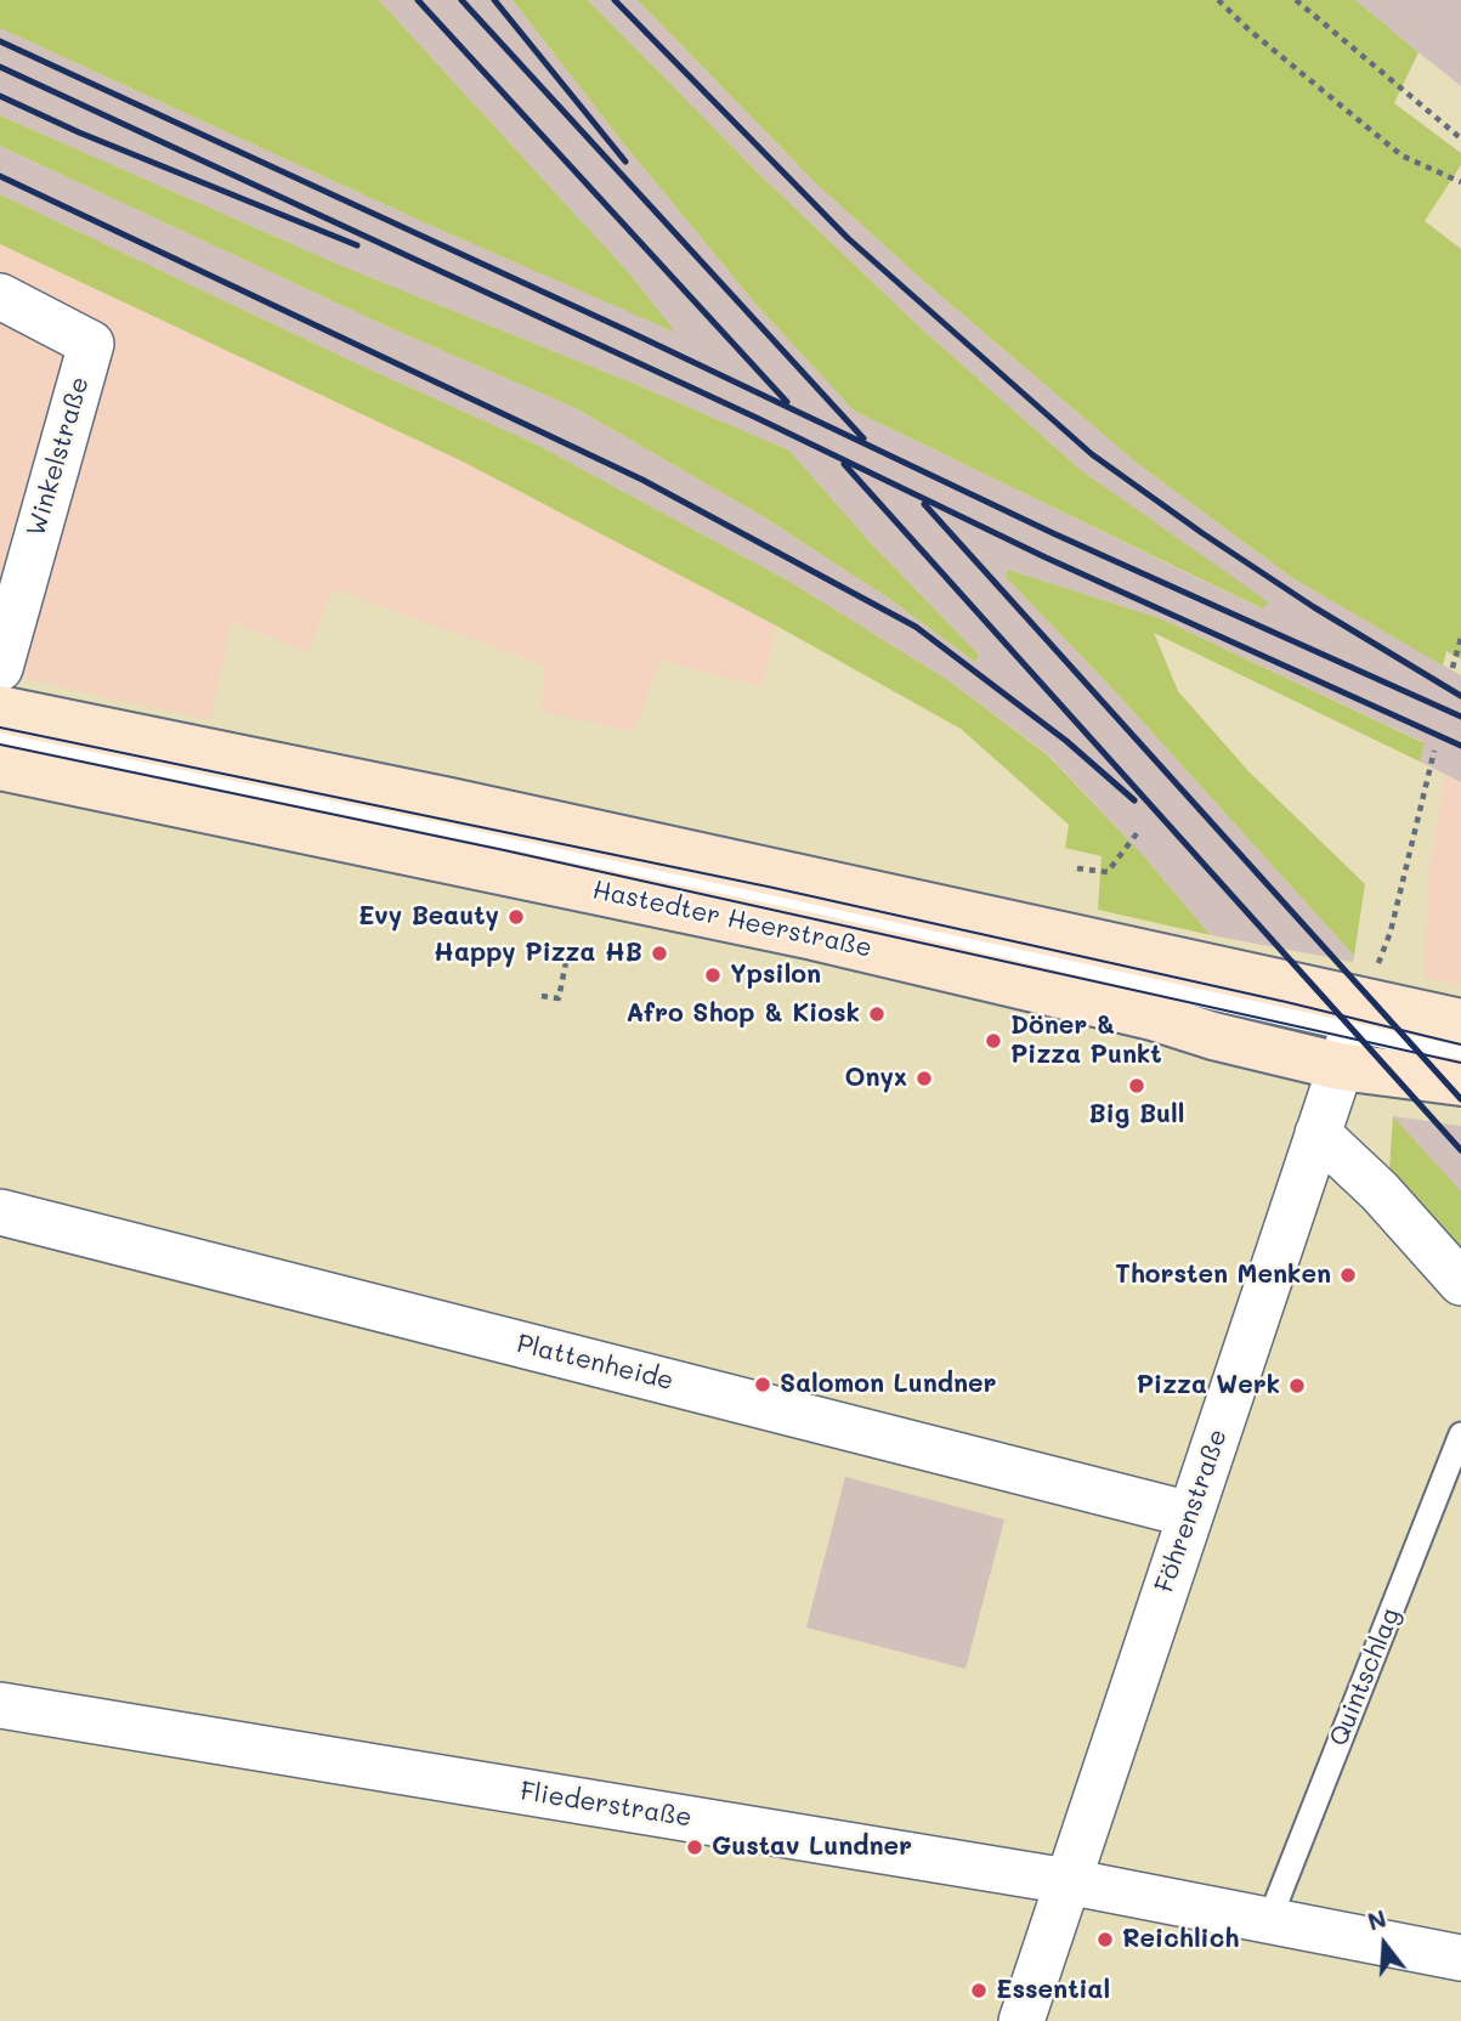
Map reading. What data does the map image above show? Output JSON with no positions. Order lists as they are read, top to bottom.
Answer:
{
  "streets": {
    "main road": ["Hastedter Heerstraße"],
    "street": [
      "Winkelstraße",
      "Plattenheide",
      "Föhrenstraße",
      "Fliederstraße"
    ],
    "lane": ["Quintschlag"]
  },
  "crossings": [
    ["Hastedter Heerstraße", "Föhrenstraße"],
    ["Plattenheide", "Föhrenstraße"],
    ["Föhrenstraße", "Fliederstraße"],
    ["Quintschlag", "Fliederstraße"]
  ],
  "places": [
    "Evy Beauty",
    "Happy Pizza HB",
    "Ypsilon",
    "Afro Shop & Kiosk",
    "Döner & Pizza Punkt",
    "Onyx",
    "Big Bull",
    "Thorsten Menken",
    "Salomon Lundner",
    "Pizza Werk",
    "Gustav Lundner",
    "Reichlich",
    "Essential"
  ],
  "north": "top"
}
